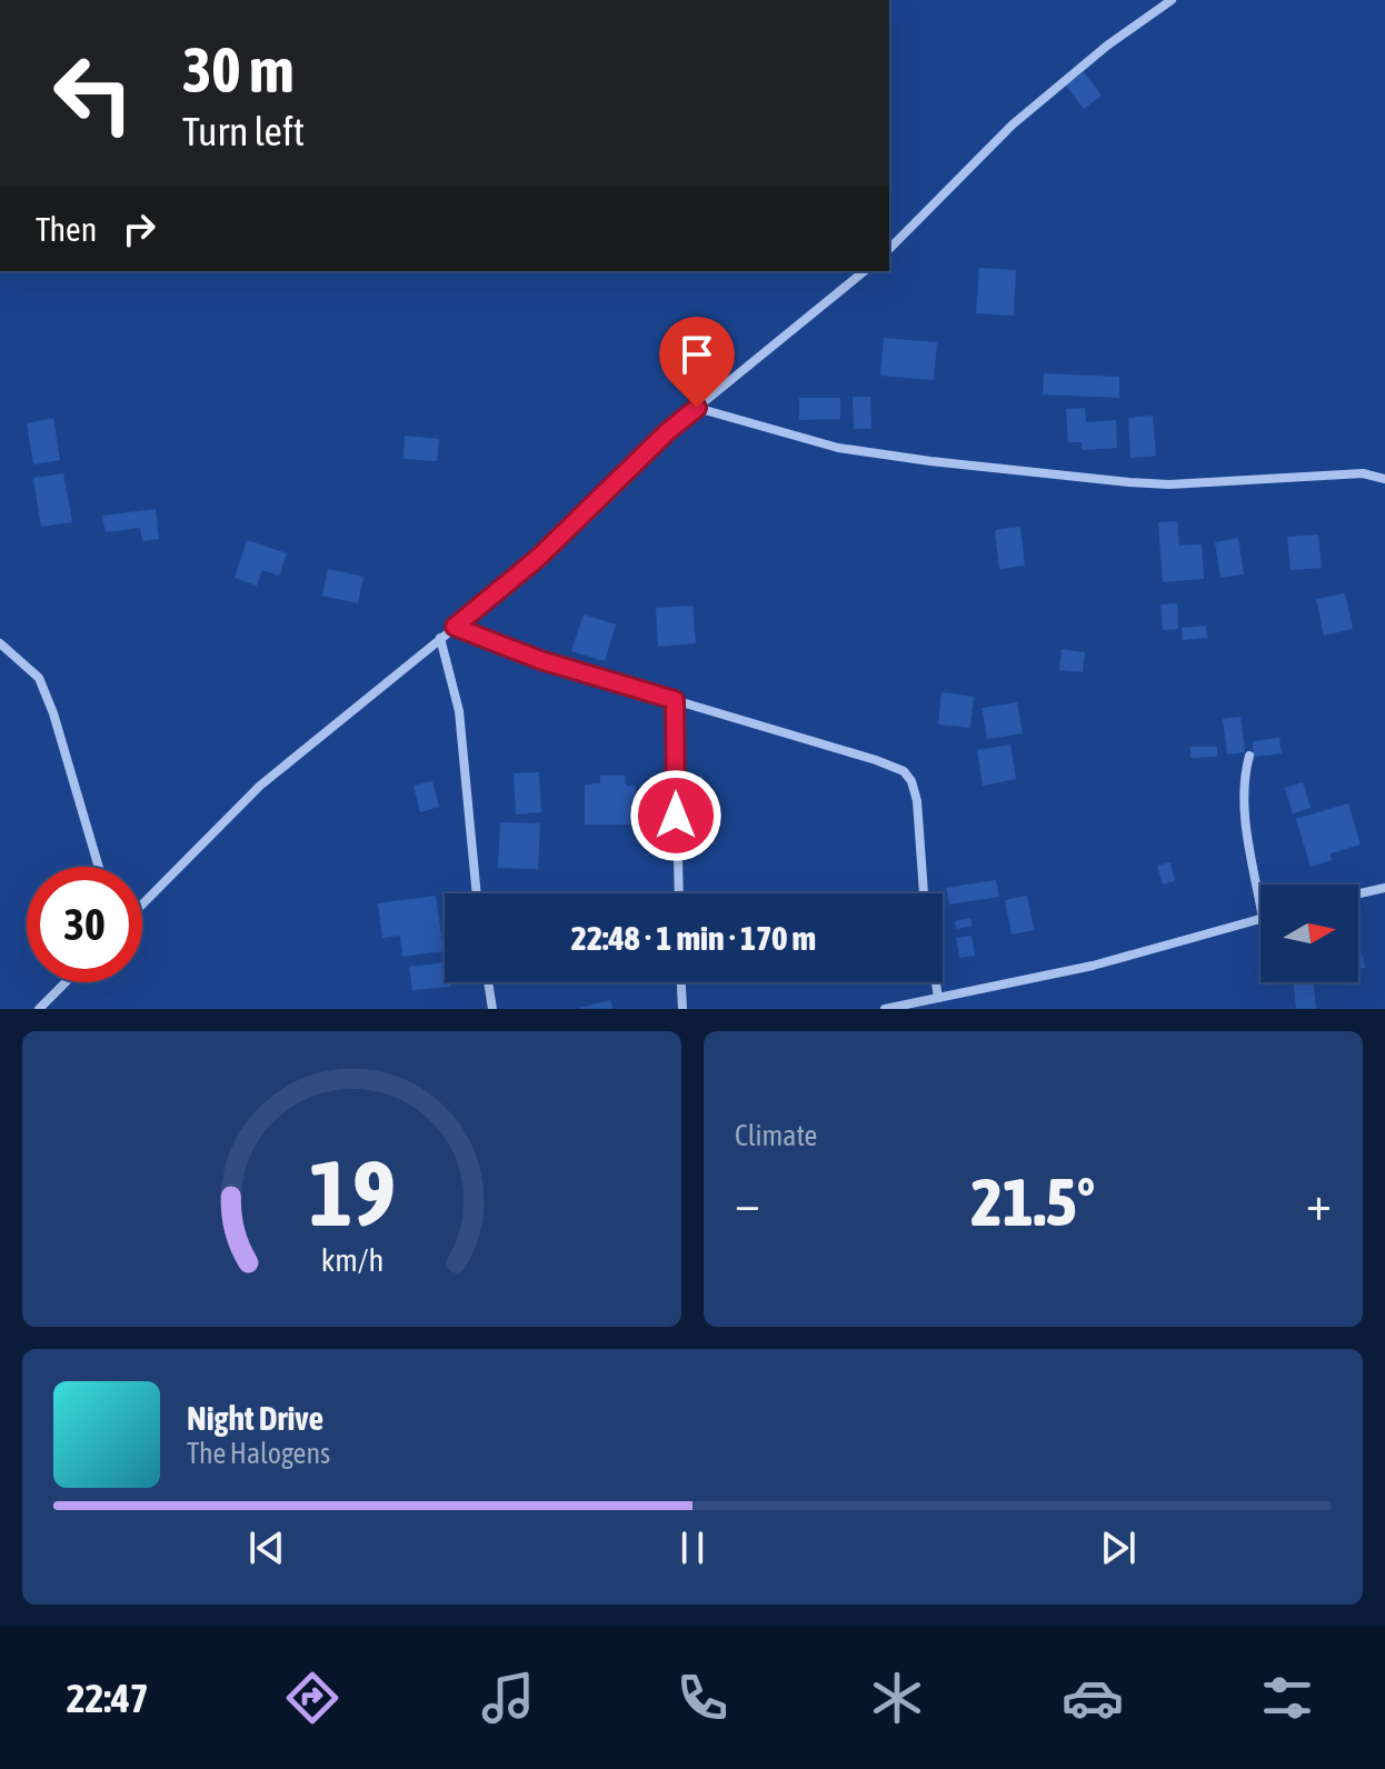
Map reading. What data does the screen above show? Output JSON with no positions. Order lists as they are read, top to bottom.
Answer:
{
  "north": "right",
  "page": {
    "turn": ["30 m", "Turn left"],
    "then": "Then",
    "limit": "30",
    "trip": "22:48 · 1 min · 170 m",
    "tile": "Climate",
    "heat": ["−", "21.5°", "+"],
    "song": ["Night Drive", "The Halogens"],
    "tabs": "22:47",
    "gauge": ["19", "km/h"]
  }
}
